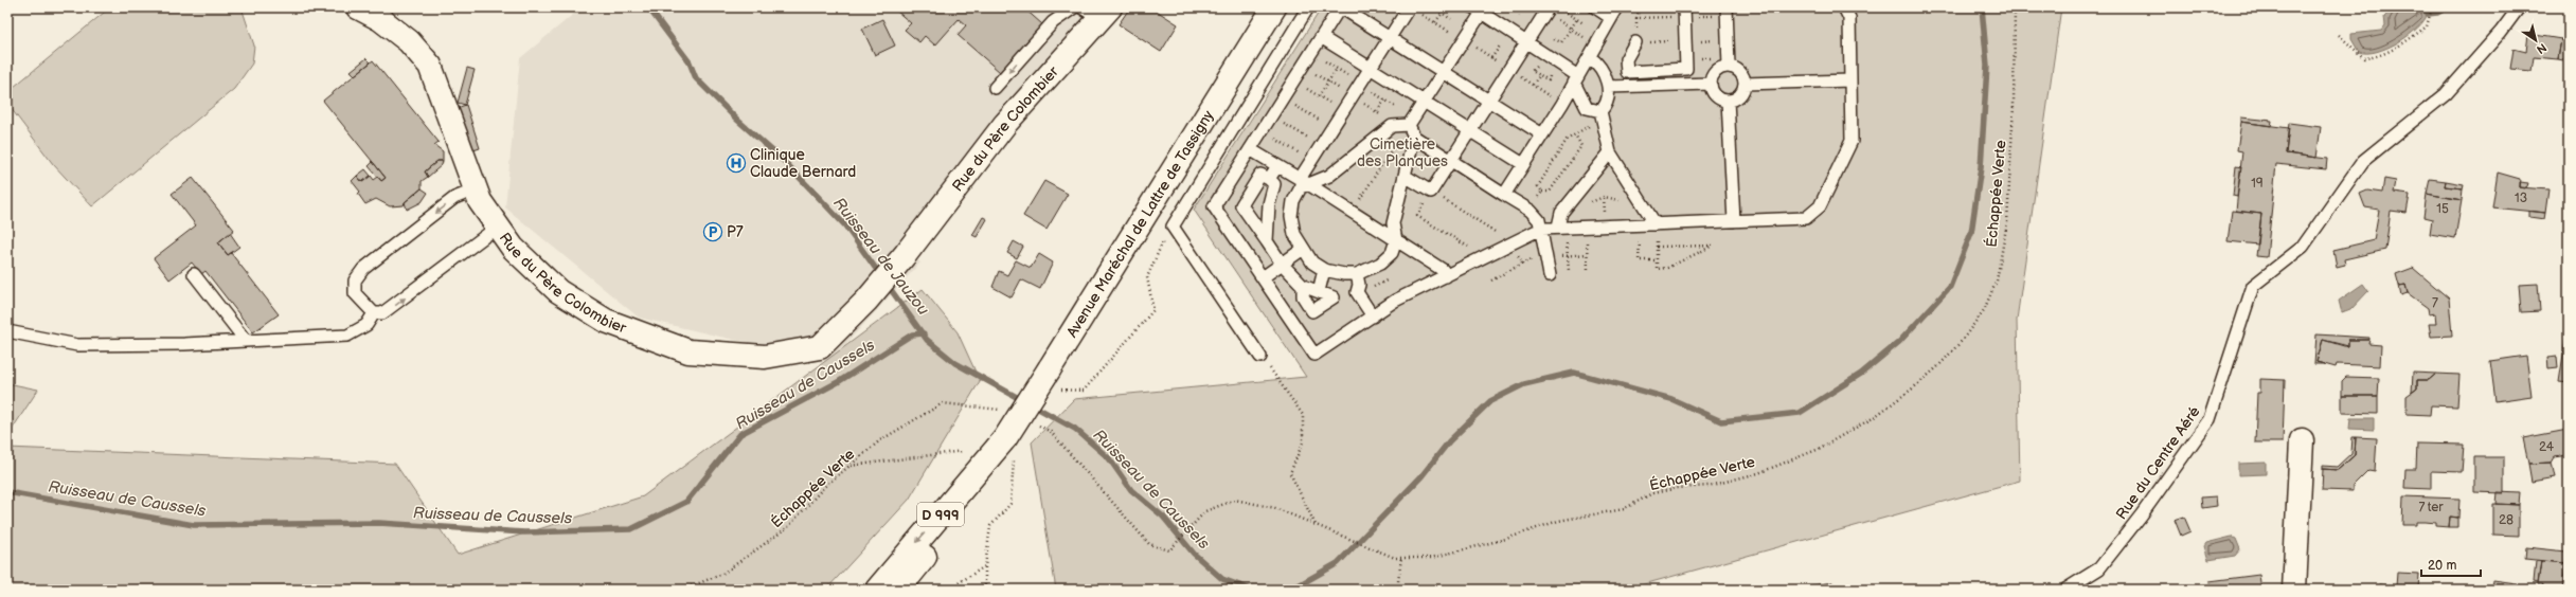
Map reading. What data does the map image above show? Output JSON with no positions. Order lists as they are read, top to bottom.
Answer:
{
  "streets": {
    "street": ["Rue du Père Colombier", "Avenue Maréchal de Lattre de Tassigny", "D 999"],
    "lane": ["Rue du Centre Aéré"],
    "path": ["Échappée Verte"]
  },
  "crossings": [
    ["Avenue Maréchal de Lattre de Tassigny", "D 999"]
  ],
  "water": ["Ruisseau de Jauzou", "Ruisseau de Caussels"],
  "parks": ["Cimetière des Planques"],
  "places": {
    "hospital": ["Clinique Claude Bernard"],
    "parking": ["P7"]
  },
  "house_numbers": [
    "19",
    "13",
    "15",
    "7",
    "24",
    "7 ter",
    "28"
  ],
  "scale_bar": "20 m",
  "north": "bottom right"
}
